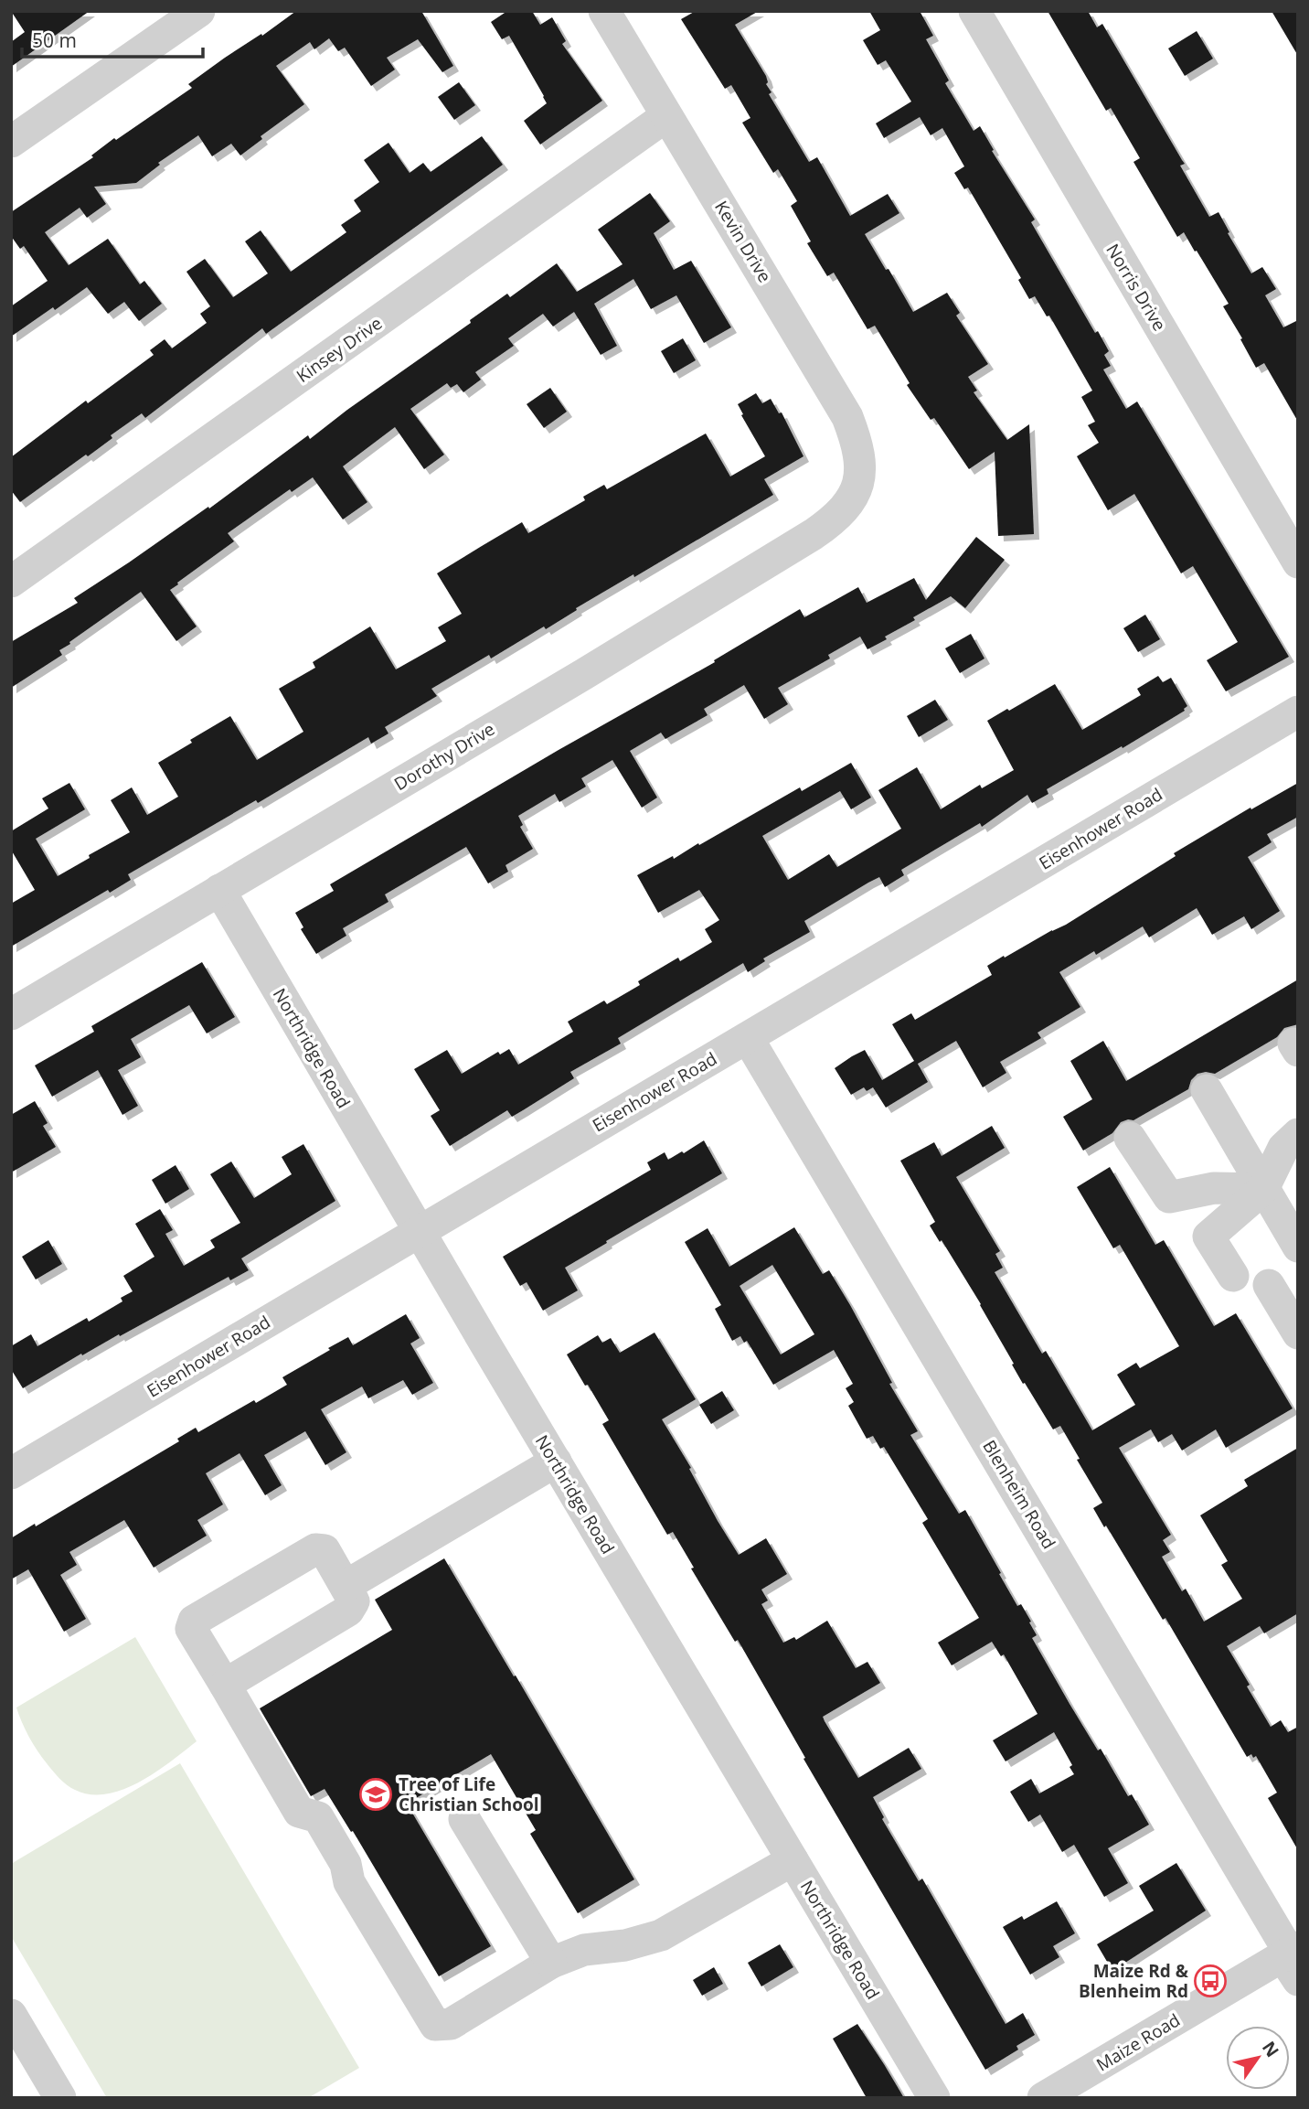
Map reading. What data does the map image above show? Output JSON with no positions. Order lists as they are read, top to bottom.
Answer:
{
  "streets": {
    "street": [
      "Kevin Drive",
      "Norris Drive",
      "Kinsey Drive",
      "Dorothy Drive",
      "Eisenhower Road",
      "Northridge Road",
      "Blenheim Road",
      "Maize Road"
    ]
  },
  "crossings": [
    ["Kevin Drive", "Kinsey Drive"],
    ["Kevin Drive", "Dorothy Drive"],
    ["Dorothy Drive", "Northridge Road"],
    ["Eisenhower Road", "Northridge Road"],
    ["Eisenhower Road", "Blenheim Road"],
    ["Blenheim Road", "Maize Road"]
  ],
  "places": {
    "school or university": ["Tree of Life Christian School"],
    "bus stop": ["Maize Rd & Blenheim Rd"]
  },
  "scale_bar": "50 m",
  "north": "top right"
}
